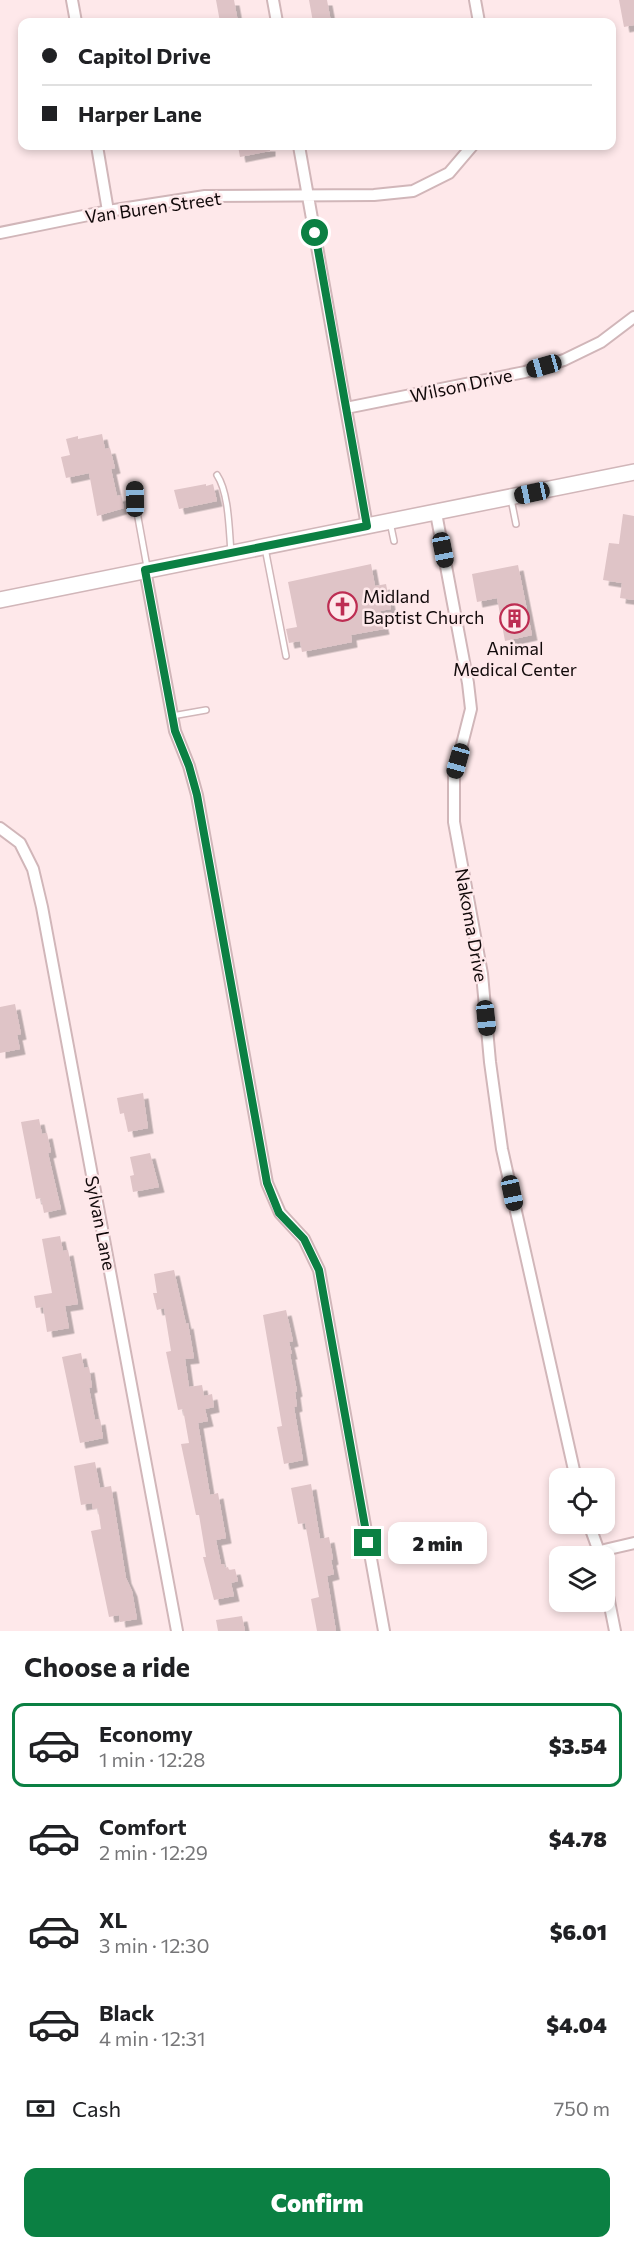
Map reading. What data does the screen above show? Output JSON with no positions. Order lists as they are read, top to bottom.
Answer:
{
  "streets": {
    "street": [
      "Van Buren Street",
      "Wilson Drive",
      "Nakoma Drive",
      "Sylvan Lane"
    ]
  },
  "places": {
    "church": ["Midland Baptist Church"],
    "building": ["Animal Medical Center"]
  },
  "page": {
    "banner": ["Capitol Drive", "Harper Lane"],
    "bubble": "2 min",
    "heading": "Choose a ride",
    "list": [
      {
        "name": "Economy",
        "note": "1 min · 12:28",
        "value": "$3.54"
      },
      {
        "name": "Comfort",
        "note": "2 min · 12:29",
        "value": "$4.78"
      },
      {
        "name": "XL",
        "note": "3 min · 12:30",
        "value": "$6.01"
      },
      {
        "name": "Black",
        "note": "4 min · 12:31",
        "value": "$4.04"
      }
    ],
    "pay": ["Cash", "750 m"],
    "buttons": "Confirm"
  }
}
